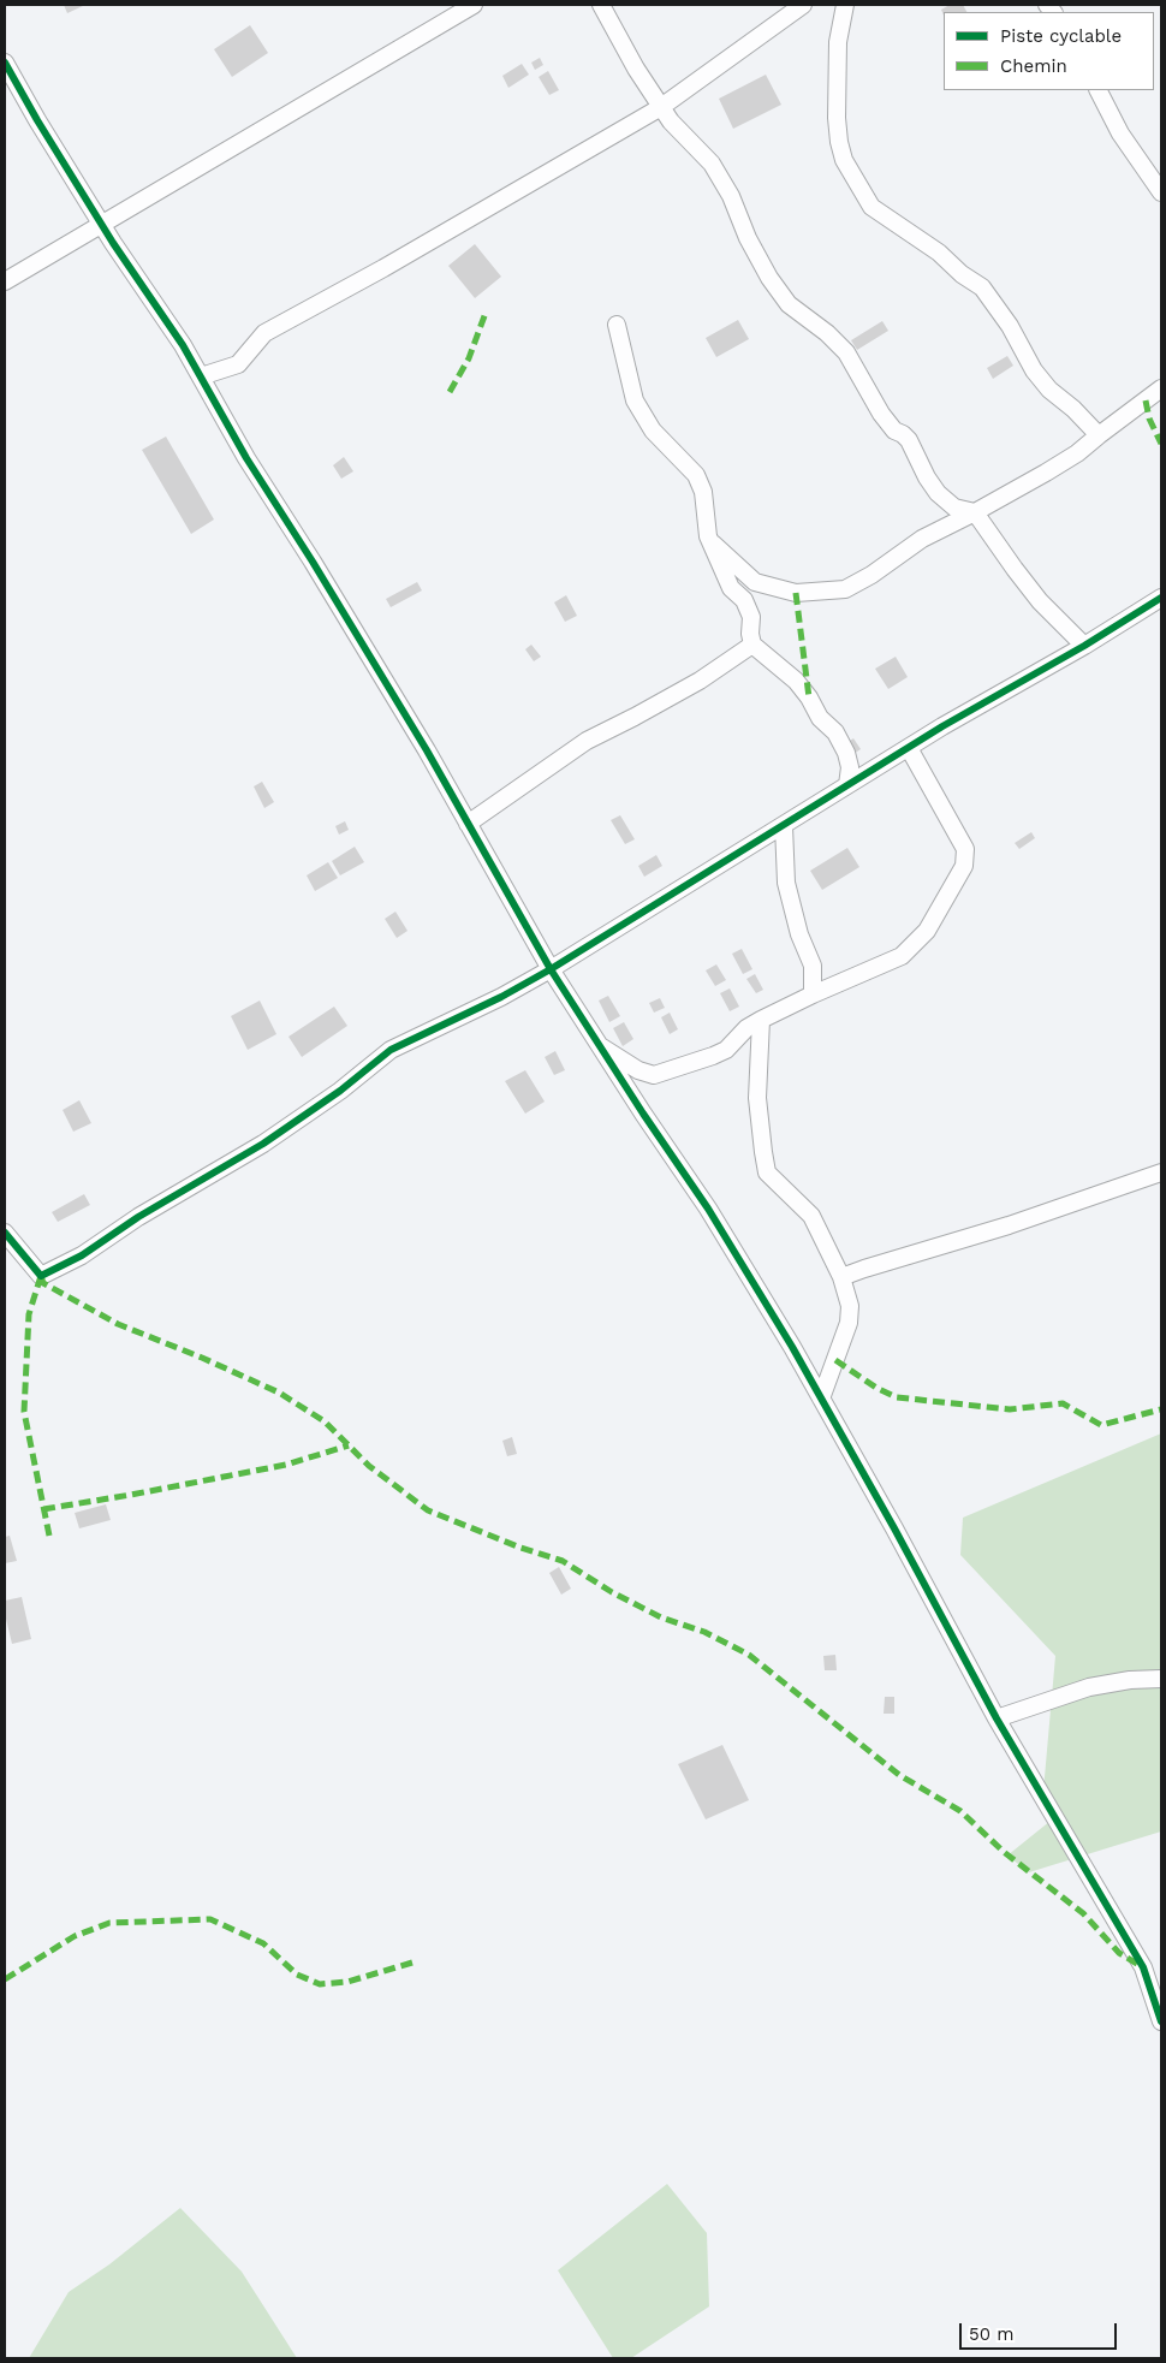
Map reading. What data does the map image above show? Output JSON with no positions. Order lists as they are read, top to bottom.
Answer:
{
  "legend": ["Piste cyclable", "Chemin"],
  "scale_bar": "50 m"
}
